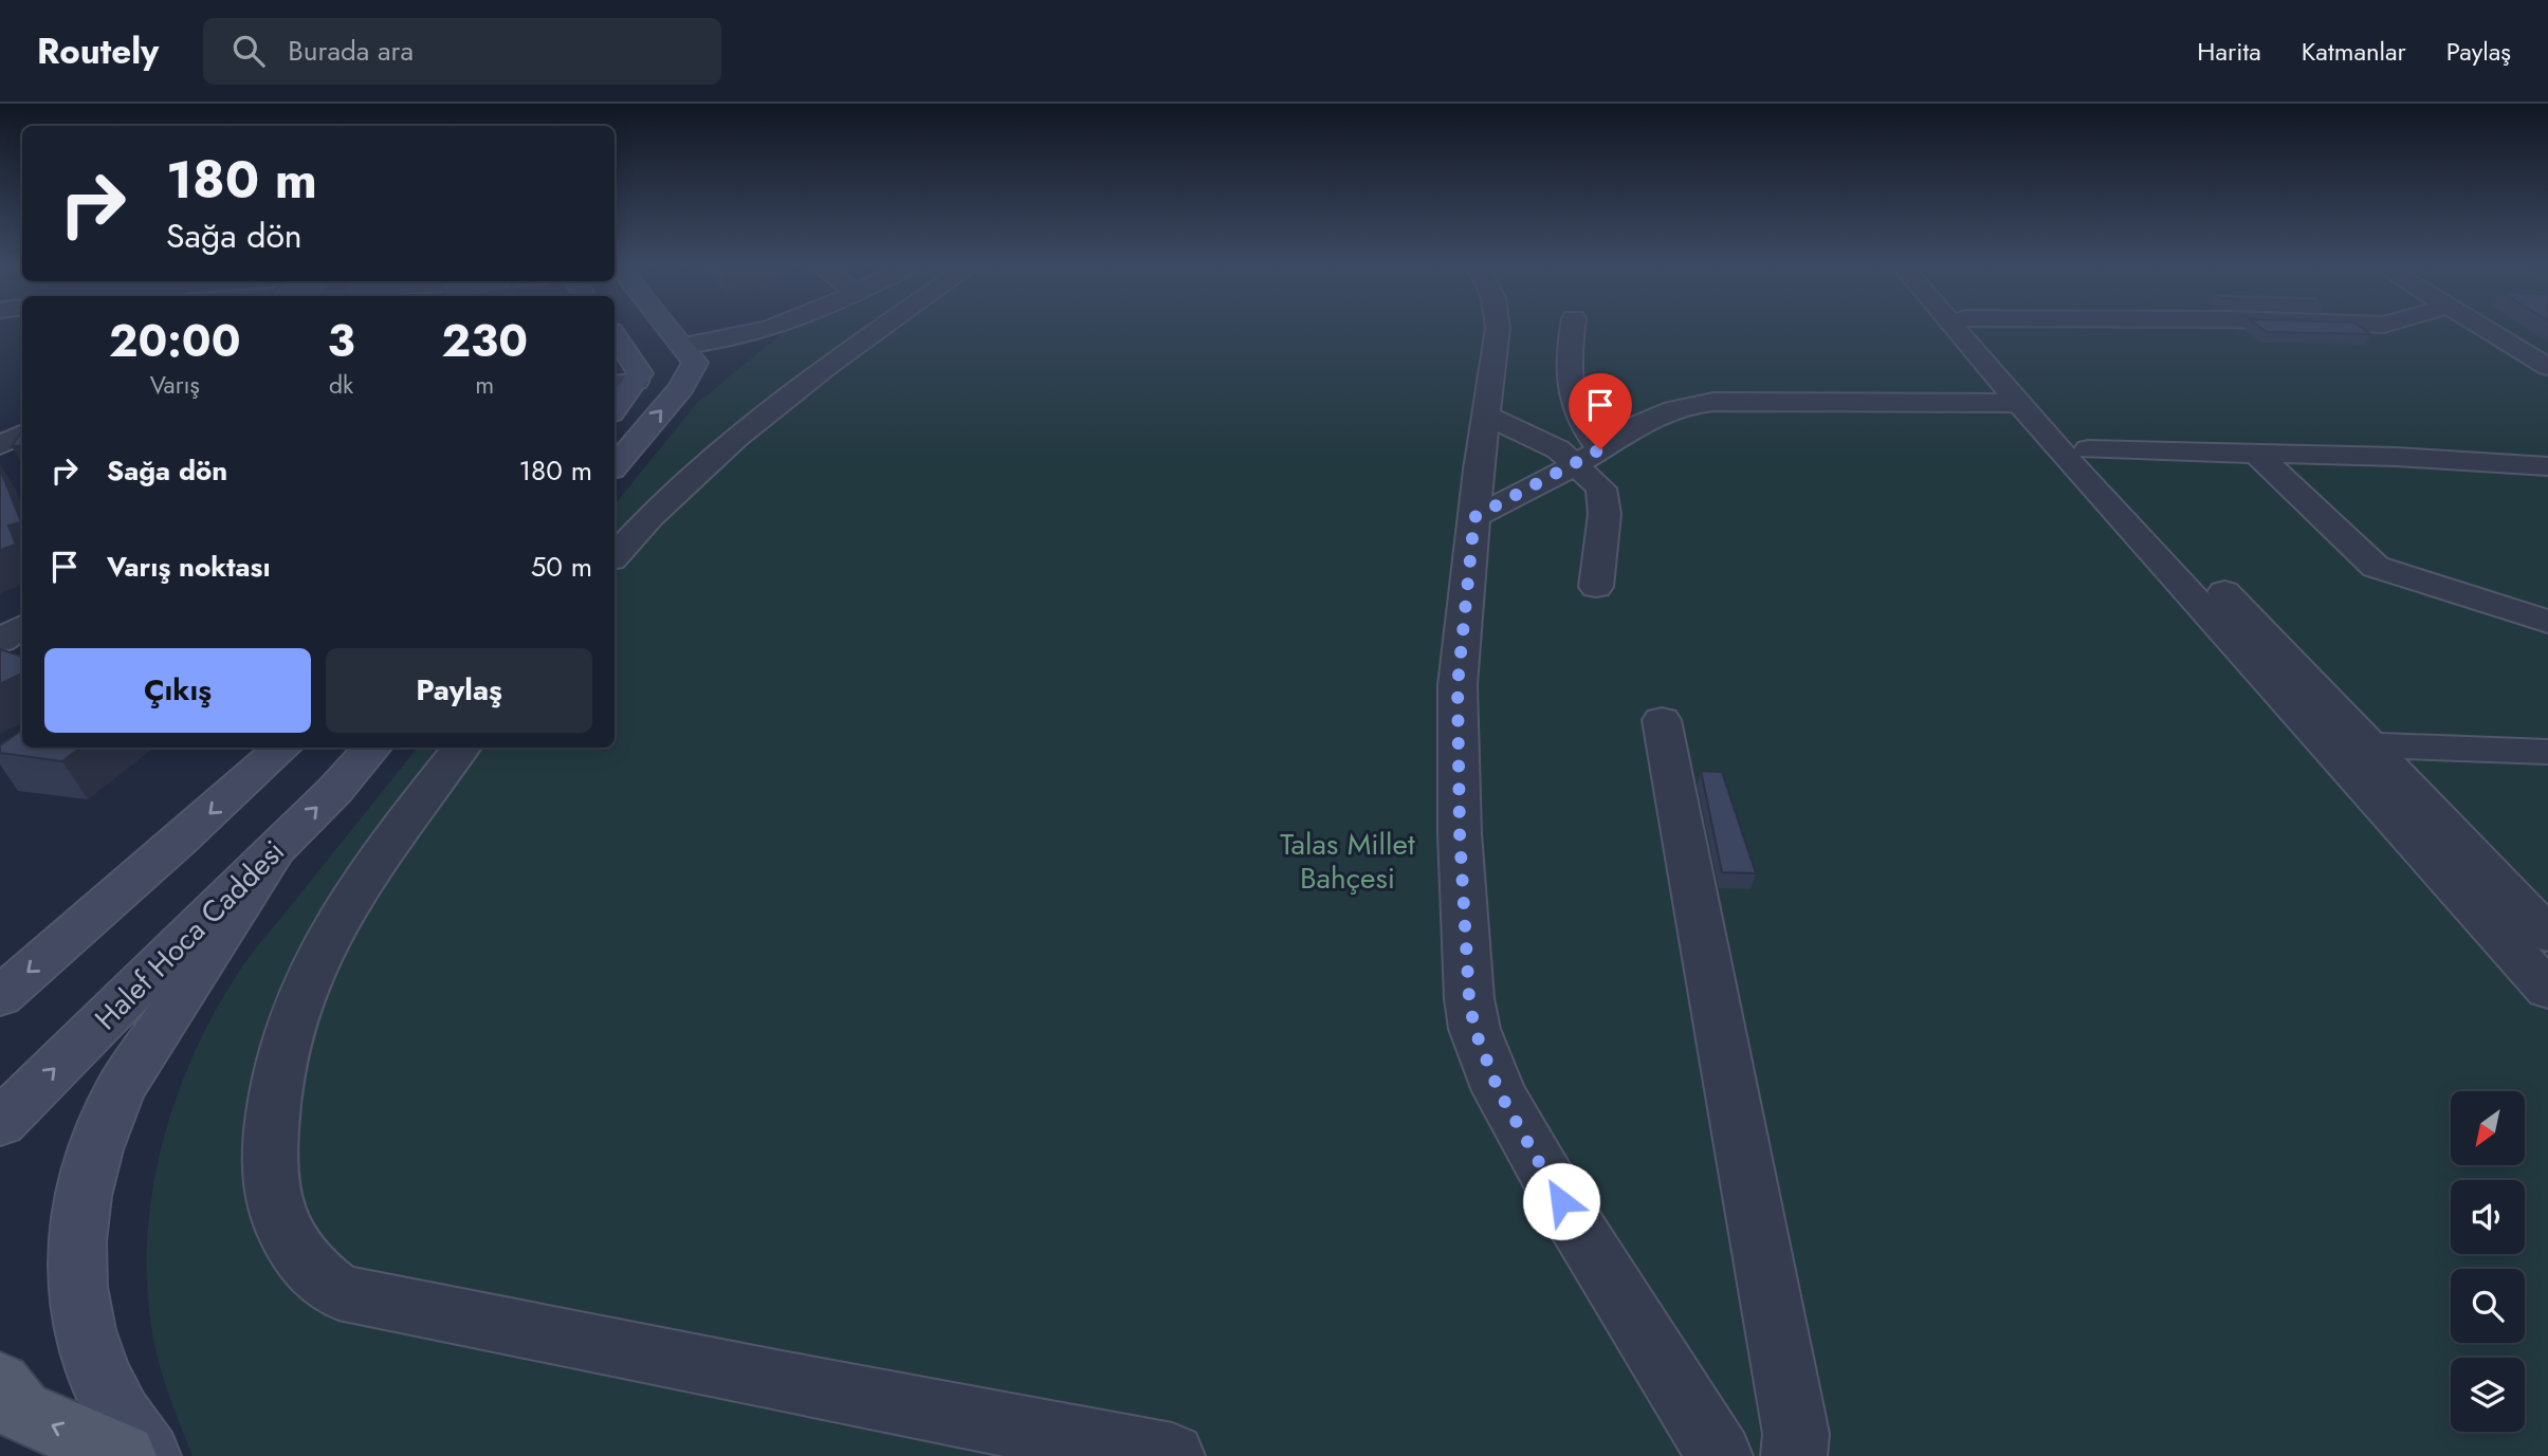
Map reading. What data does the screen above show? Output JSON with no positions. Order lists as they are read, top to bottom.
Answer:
{
  "streets": {
    "main road": ["Halef Hoca Caddesi"]
  },
  "parks": ["Talas Millet Bahçesi"],
  "north": "bottom left",
  "page": {
    "header": "Routely",
    "search": "Burada ara",
    "nav": ["Harita", "Katmanlar", "Paylaş"],
    "turn": ["180 m", "Sağa dön"],
    "eta": [
      "20:00",
      "Varış",
      "3",
      "dk",
      "230",
      "m"
    ],
    "list": [
      {
        "name": "Sağa dön",
        "value": "180 m"
      },
      {
        "name": "Varış noktası",
        "value": "50 m"
      }
    ],
    "buttons": ["Çıkış", "Paylaş"]
  }
}
